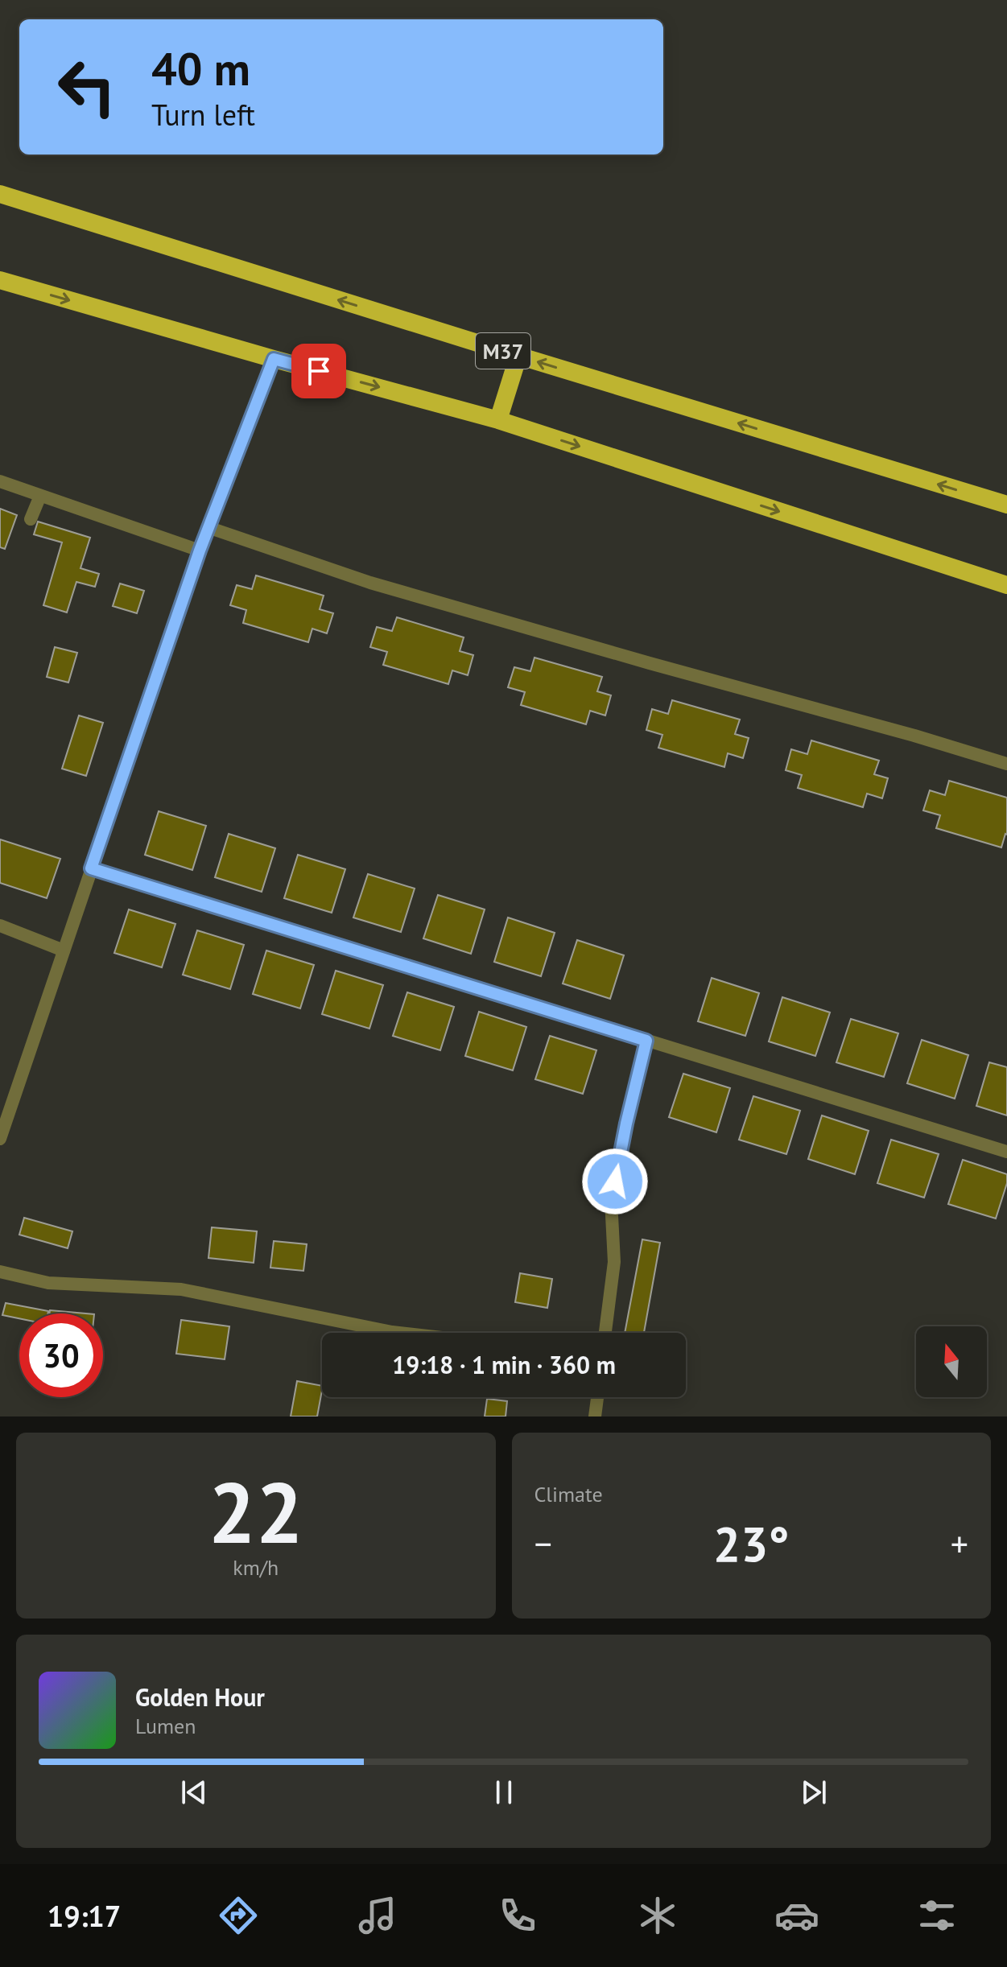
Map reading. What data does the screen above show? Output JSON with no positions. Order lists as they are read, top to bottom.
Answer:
{
  "streets": {
    "highway": ["M37"]
  },
  "north": "top",
  "page": {
    "turn": ["40 m", "Turn left"],
    "limit": "30",
    "trip": "19:18 · 1 min · 360 m",
    "tile": [
      ["22", "km/h"],
      "Climate"
    ],
    "heat": ["−", "23°", "+"],
    "song": ["Golden Hour", "Lumen"],
    "tabs": "19:17"
  }
}
